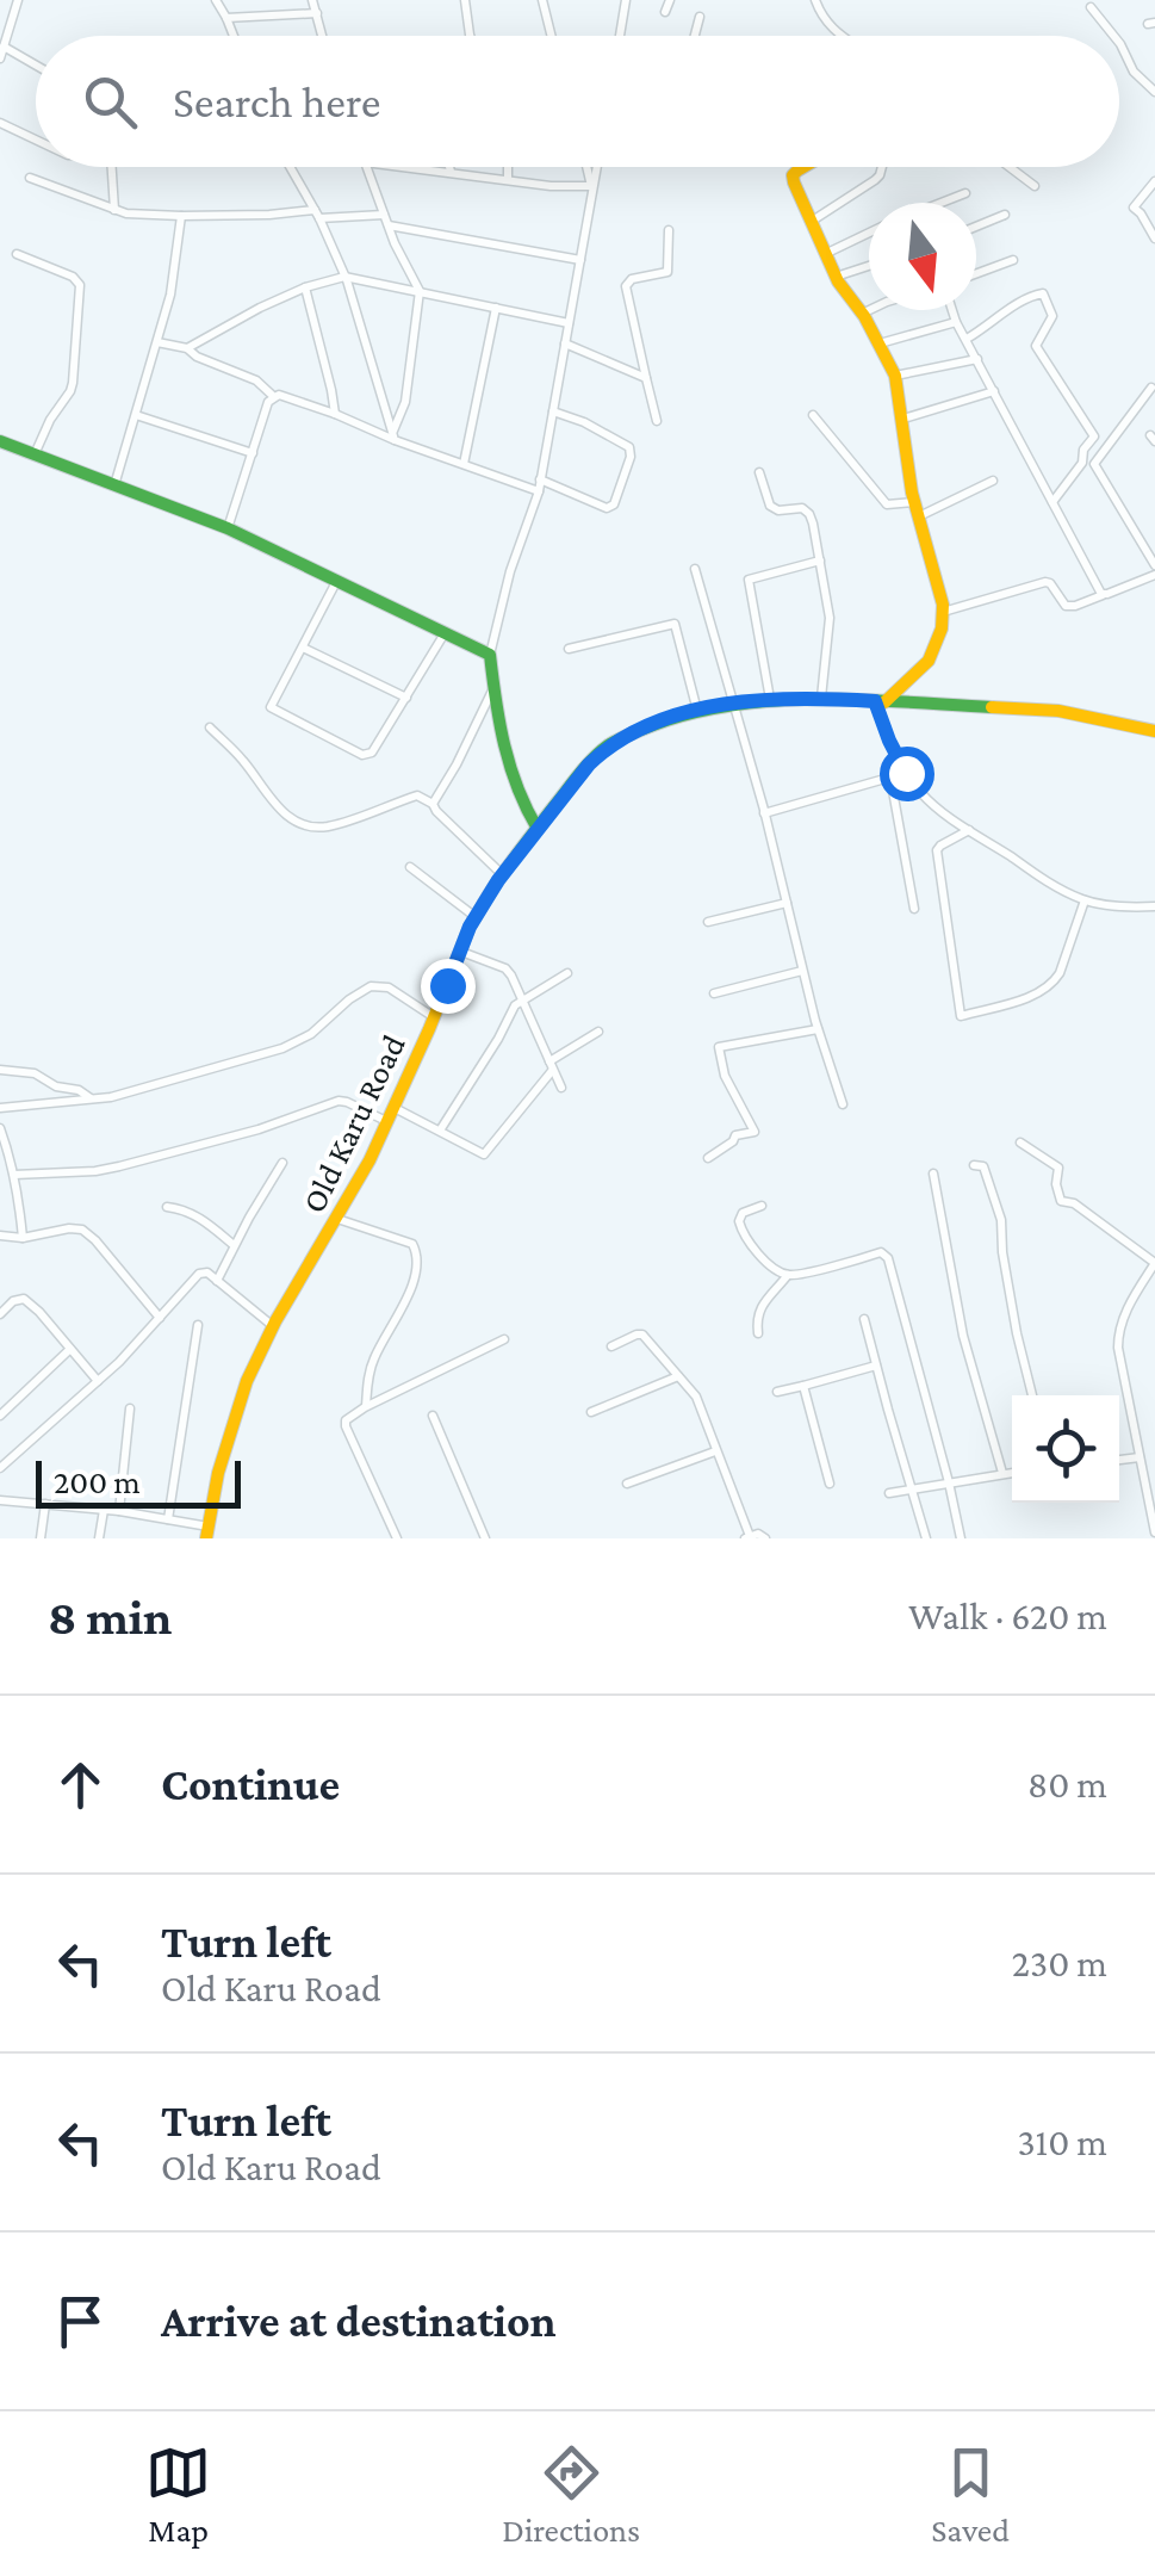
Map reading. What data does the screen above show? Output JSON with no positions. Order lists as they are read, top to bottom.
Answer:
{
  "streets": {
    "main road": ["Old Karu Road"]
  },
  "scale_bar": "200 m",
  "north": "bottom",
  "page": {
    "search": "Search here",
    "scale": "200 m",
    "heading": ["8 min", "Walk · 620 m"],
    "list": [
      ["Continue", "80 m"],
      ["Turn left", "Old Karu Road", "230 m"],
      ["Turn left", "Old Karu Road", "310 m"],
      "Arrive at destination"
    ],
    "nav": ["Map", "Directions", "Saved"]
  }
}
